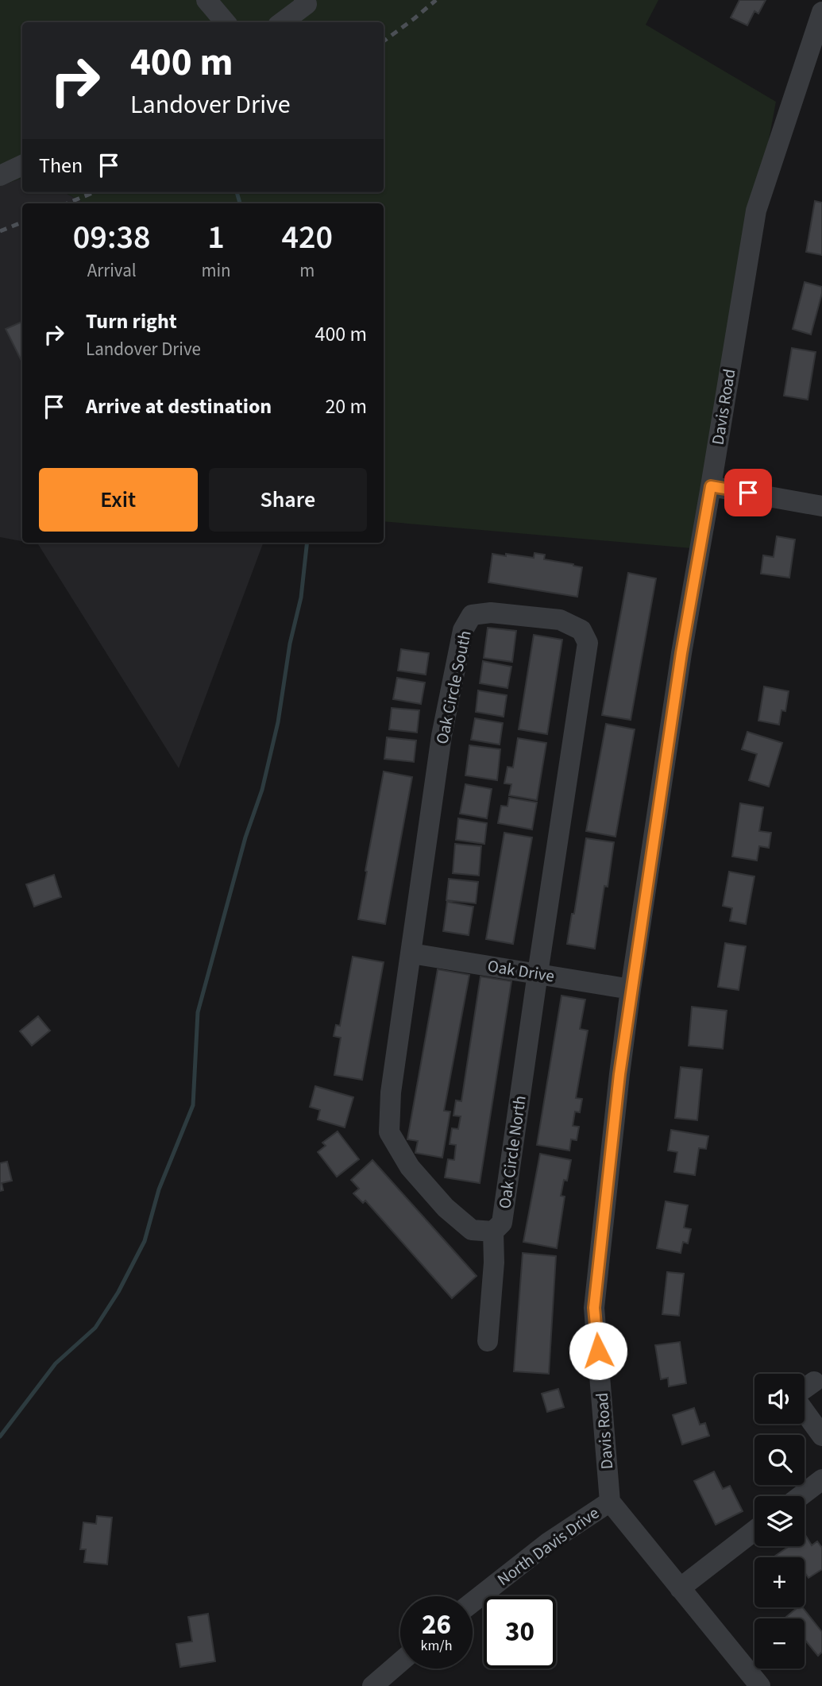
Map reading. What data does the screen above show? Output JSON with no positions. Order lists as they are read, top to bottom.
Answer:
{
  "streets": {
    "street": [
      "Davis Road",
      "Oak Circle South",
      "Oak Drive",
      "Oak Circle North",
      "North Davis Drive"
    ]
  },
  "crossings": [
    ["Davis Road", "Oak Drive"],
    ["Davis Road", "North Davis Drive"],
    ["Oak Circle South", "Oak Drive"],
    ["Oak Circle South", "Oak Circle North"],
    ["Oak Drive", "Oak Circle North"]
  ],
  "page": {
    "turn": ["400 m", "Landover Drive"],
    "then": "Then",
    "eta": [
      "09:38",
      "Arrival",
      "1",
      "min",
      "420",
      "m"
    ],
    "list": [
      {
        "name": "Turn right",
        "note": "Landover Drive",
        "value": "400 m"
      },
      {
        "name": "Arrive at destination",
        "value": "20 m"
      }
    ],
    "buttons": ["Exit", "Share"],
    "map_buttons": ["+", "−"],
    "speed": "26 km/h",
    "limit": "30"
  }
}
